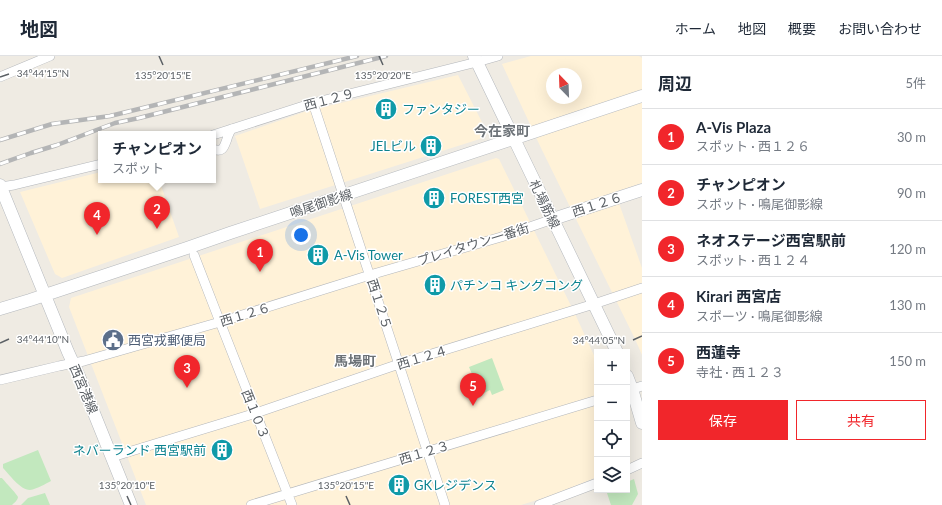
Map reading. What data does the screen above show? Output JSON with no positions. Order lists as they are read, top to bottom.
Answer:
{
  "streets": {
    "street": [
      "西１２９",
      "鳴尾御影線",
      "札場筋線",
      "西１２６",
      "プレイタウン一番街",
      "西１２５",
      "西１２４",
      "西宮港線",
      "西１０３",
      "西１２３"
    ]
  },
  "crossings": [
    ["西１２９", "札場筋線"],
    ["西１２９", "西１２５"],
    ["鳴尾御影線", "札場筋線"],
    ["鳴尾御影線", "西１２５"],
    ["鳴尾御影線", "西宮港線"],
    ["札場筋線", "西１２６"],
    ["札場筋線", "プレイタウン一番街"],
    ["札場筋線", "西１２４"],
    ["西１２６", "プレイタウン一番街"],
    ["西１２６", "西１２５"],
    ["西１２６", "西宮港線"],
    ["西１２６", "西１０３"],
    ["プレイタウン一番街", "西１２５"],
    ["西１２５", "西１２４"],
    ["西１２５", "西１２３"],
    ["西１２４", "西宮港線"],
    ["西１２４", "西１０３"],
    ["西１０３", "西１２３"]
  ],
  "districts": ["今在家町", "馬場町"],
  "places": {
    "building": [
      "ファンタジー",
      "JELビル",
      "FOREST西宮",
      "A-Vis Tower",
      "パチンコ キングコング",
      "ネバーランド 西宮駅前",
      "GKレジデンス"
    ],
    "public building": ["西宮戎郵便局"]
  },
  "north": "top left",
  "page": {
    "header": "地図",
    "nav": [
      "ホーム",
      "地図",
      "概要",
      "お問い合わせ"
    ],
    "heading": ["周辺", "5件"],
    "list": [
      {
        "mark": "1",
        "name": "A-Vis Plaza",
        "note": "スポット · 西１２６",
        "value": "30 m"
      },
      {
        "mark": "2",
        "name": "チャンピオン",
        "note": "スポット · 鳴尾御影線",
        "value": "90 m"
      },
      {
        "mark": "3",
        "name": "ネオステージ西宮駅前",
        "note": "スポット · 西１２４",
        "value": "120 m"
      },
      {
        "mark": "4",
        "name": "Kirari 西宮店",
        "note": "スポーツ · 鳴尾御影線",
        "value": "130 m"
      },
      {
        "mark": "5",
        "name": "西蓮寺",
        "note": "寺社 · 西１２３",
        "value": "150 m"
      }
    ],
    "popup": ["チャンピオン", "スポット"],
    "pins": [
      "2",
      "4",
      "1",
      "3",
      "5"
    ],
    "map_buttons": ["+", "−"],
    "buttons": ["保存", "共有"]
  },
  "coordinates": [
    "34°44'15\"N",
    "135°20'15\"E",
    "135°20'20\"E",
    "34°44'10\"N",
    "34°44'05\"N",
    "135°20'10\"E"
  ]
}
